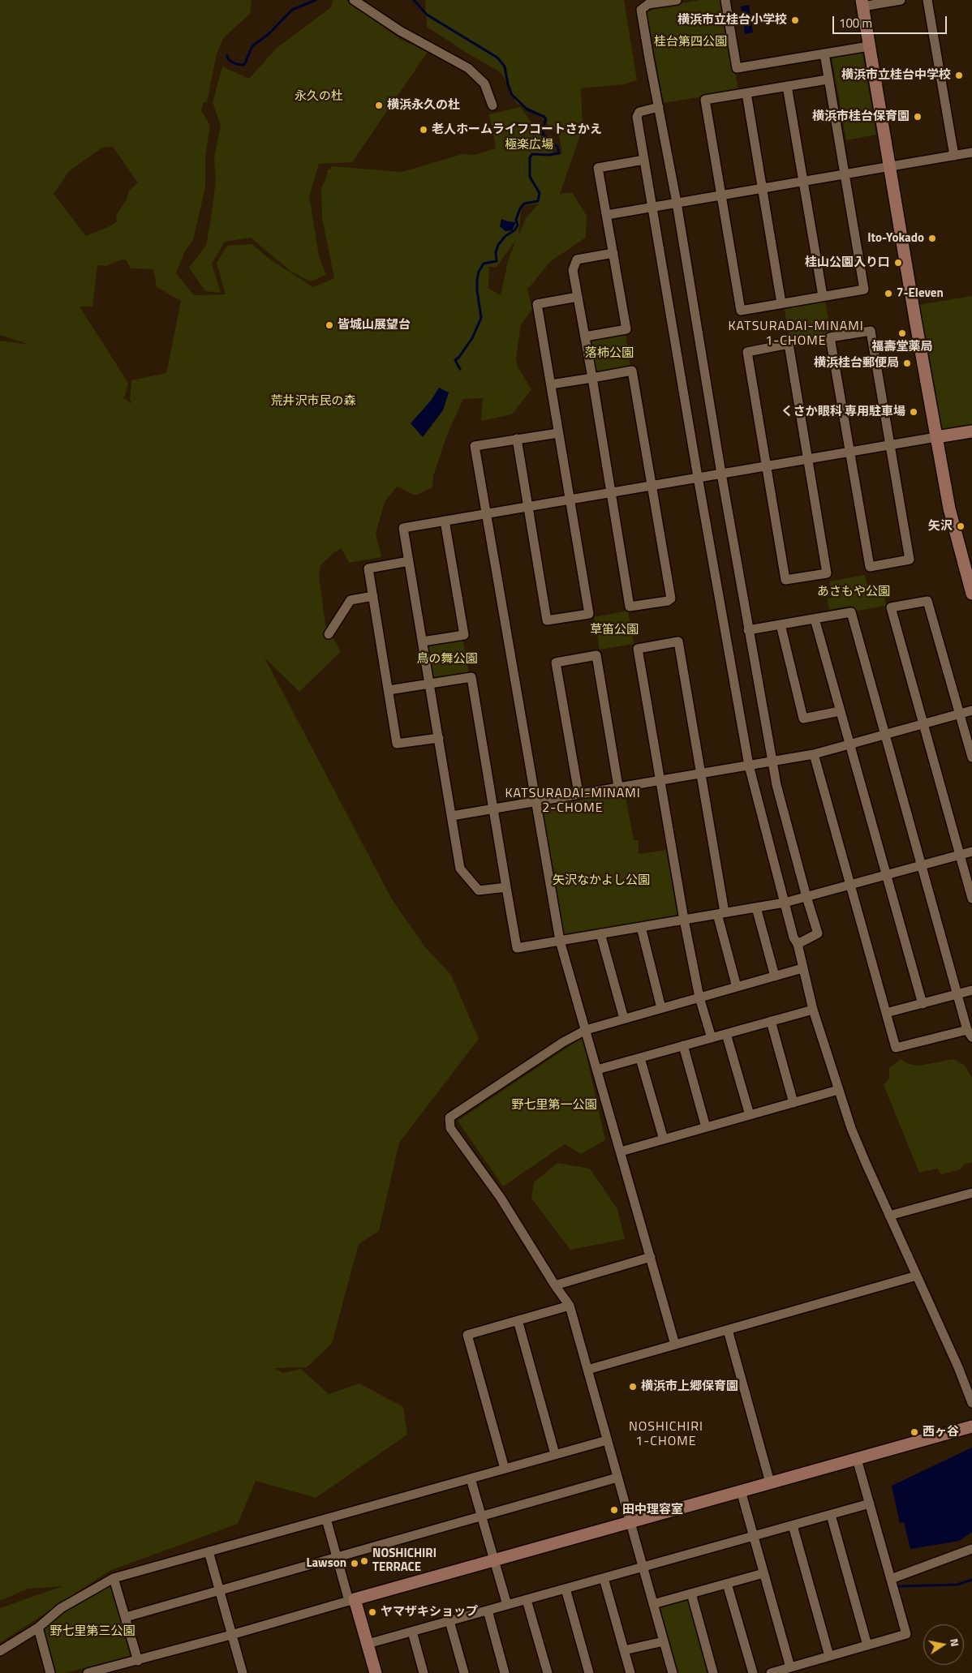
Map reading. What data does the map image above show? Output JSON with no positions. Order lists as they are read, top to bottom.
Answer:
{
  "districts": ["KATSURADAI-MINAMI 1-CHOME", "KATSURADAI-MINAMI 2-CHOME", "NOSHICHIRI 1-CHOME"],
  "parks": [
    "桂台第四公園",
    "永久の杜",
    "極楽広場",
    "落柿公園",
    "荒井沢市民の森",
    "あさもや公園",
    "草笛公園",
    "鳥の舞公園",
    "矢沢なかよし公園",
    "野七里第一公園",
    "野七里第三公園"
  ],
  "places": [
    "横浜市立桂台小学校",
    "横浜市立桂台中学校",
    "横浜永久の杜",
    "横浜市桂台保育園",
    "老人ホームライフコートさかえ",
    "Ito-Yokado",
    "桂山公園入り口",
    "7-Eleven",
    "皆城山展望台",
    "福壽堂薬局",
    "横浜桂台郵便局",
    "くさか眼科 専用駐車場",
    "矢沢",
    "横浜市上郷保育園",
    "西ヶ谷",
    "田中理容室",
    "NOSHICHIRI TERRACE",
    "Lawson",
    "ヤマザキショップ"
  ],
  "scale_bar": "100 m",
  "north": "right"
}
